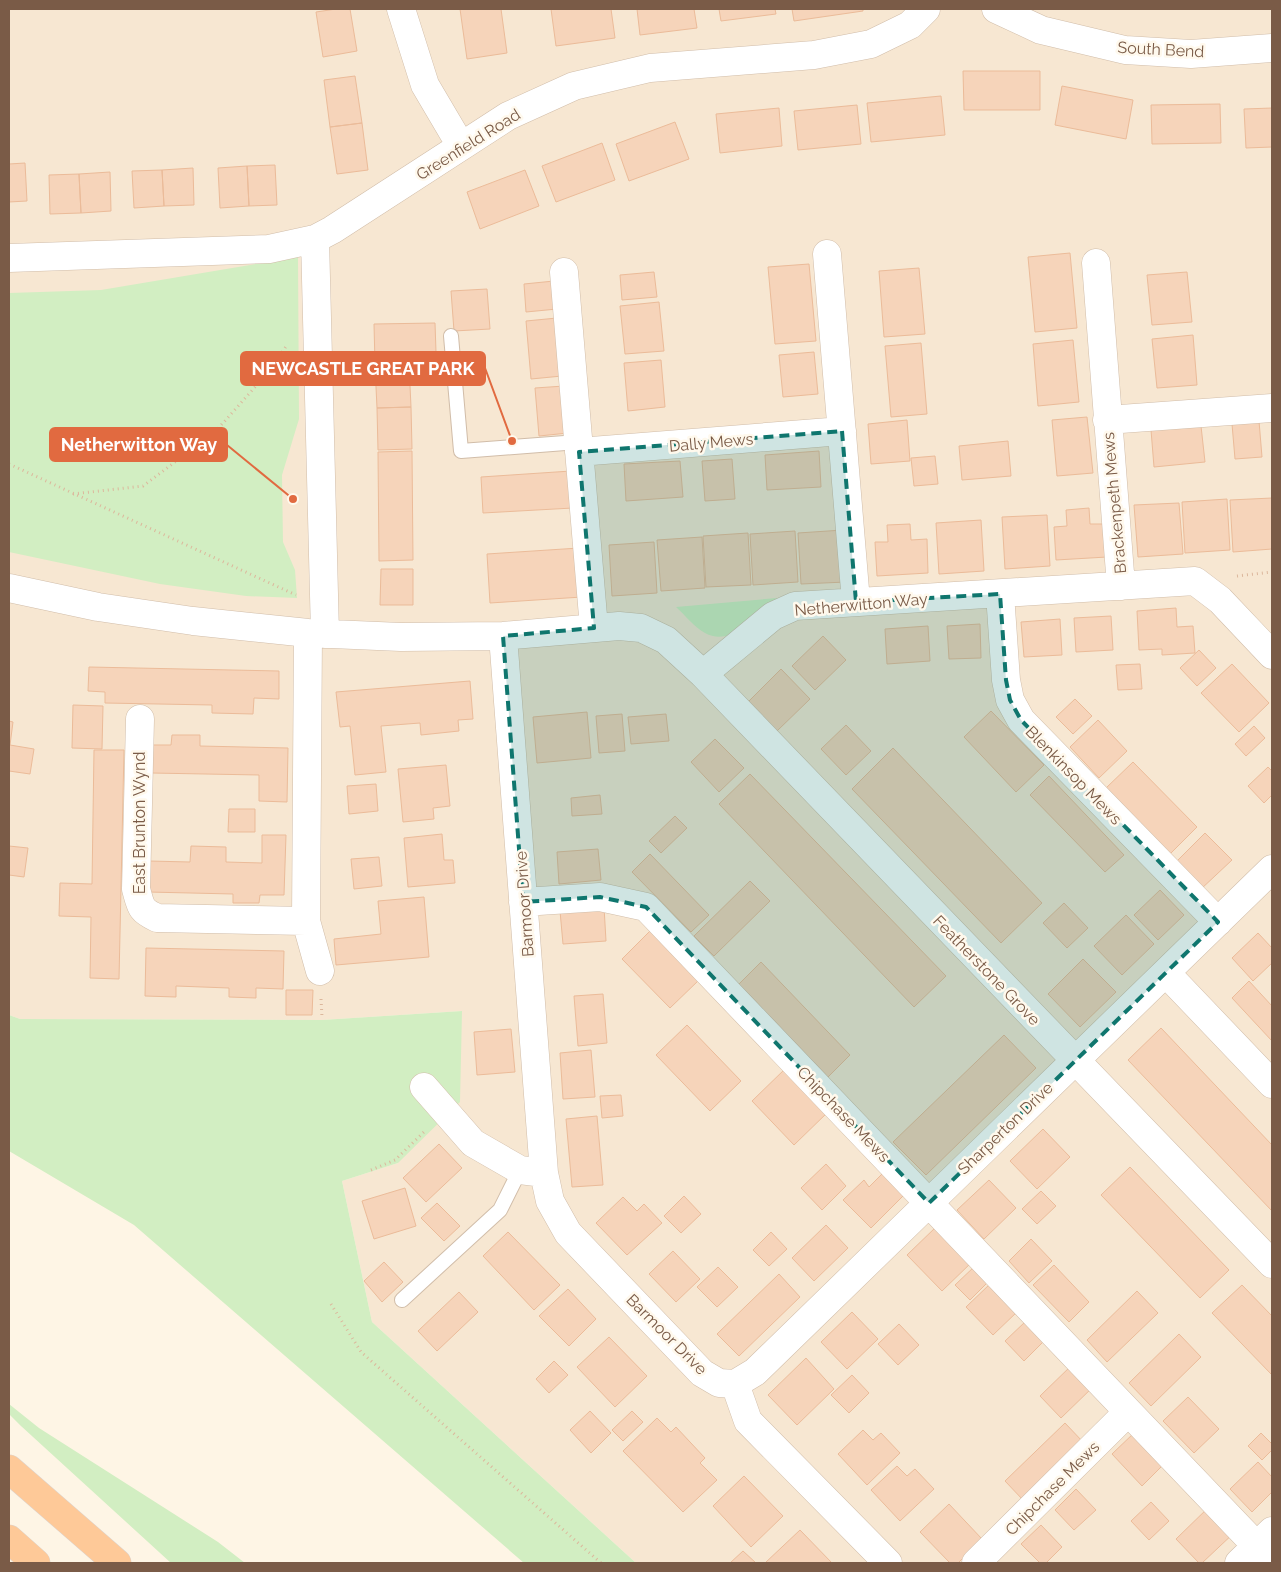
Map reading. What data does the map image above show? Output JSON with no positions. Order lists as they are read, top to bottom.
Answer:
{
  "streets": {
    "street": [
      "South Bend",
      "Greenfield Road",
      "Dally Mews",
      "Brackenpeth Mews",
      "Netherwitton Way",
      "Blenkinsop Mews",
      "East Brunton Wynd",
      "Barmoor Drive",
      "Featherstone Grove",
      "Chipchase Mews",
      "Sharperton Drive"
    ]
  },
  "crossings": [
    ["Brackenpeth Mews", "Netherwitton Way"],
    ["Netherwitton Way", "Blenkinsop Mews"],
    ["Netherwitton Way", "Featherstone Grove"],
    ["Blenkinsop Mews", "Sharperton Drive"],
    ["Barmoor Drive", "Chipchase Mews"],
    ["Barmoor Drive", "Sharperton Drive"],
    ["Featherstone Grove", "Sharperton Drive"],
    ["Chipchase Mews", "Sharperton Drive"]
  ],
  "places": ["NEWCASTLE GREAT PARK", "Netherwitton Way"]
}
